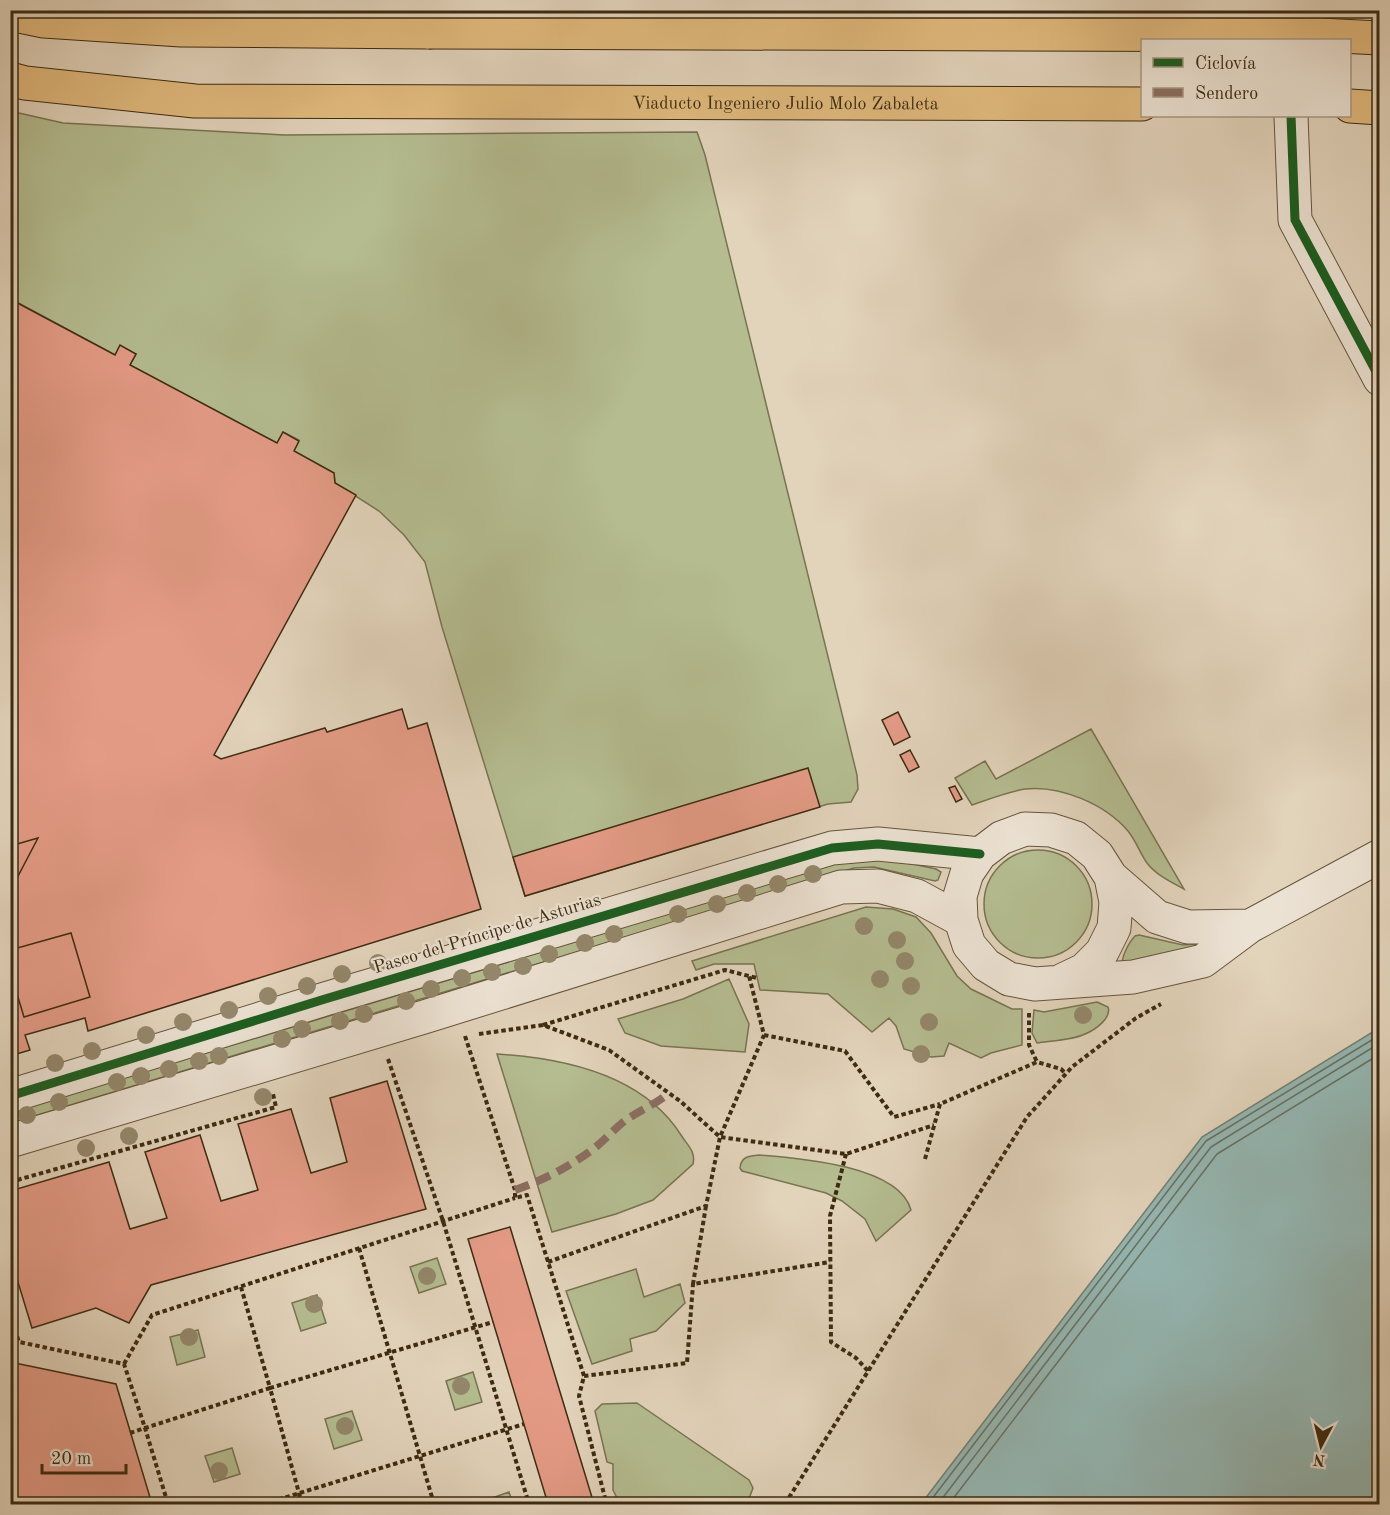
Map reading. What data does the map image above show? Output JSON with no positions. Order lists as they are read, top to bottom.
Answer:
{
  "streets": {
    "highway": ["Viaducto Ingeniero Julio Molo Zabaleta"],
    "street": ["Paseo del Príncipe de Asturias"]
  },
  "legend": ["Ciclovía", "Sendero"],
  "scale_bar": "20 m",
  "north": "bottom"
}
